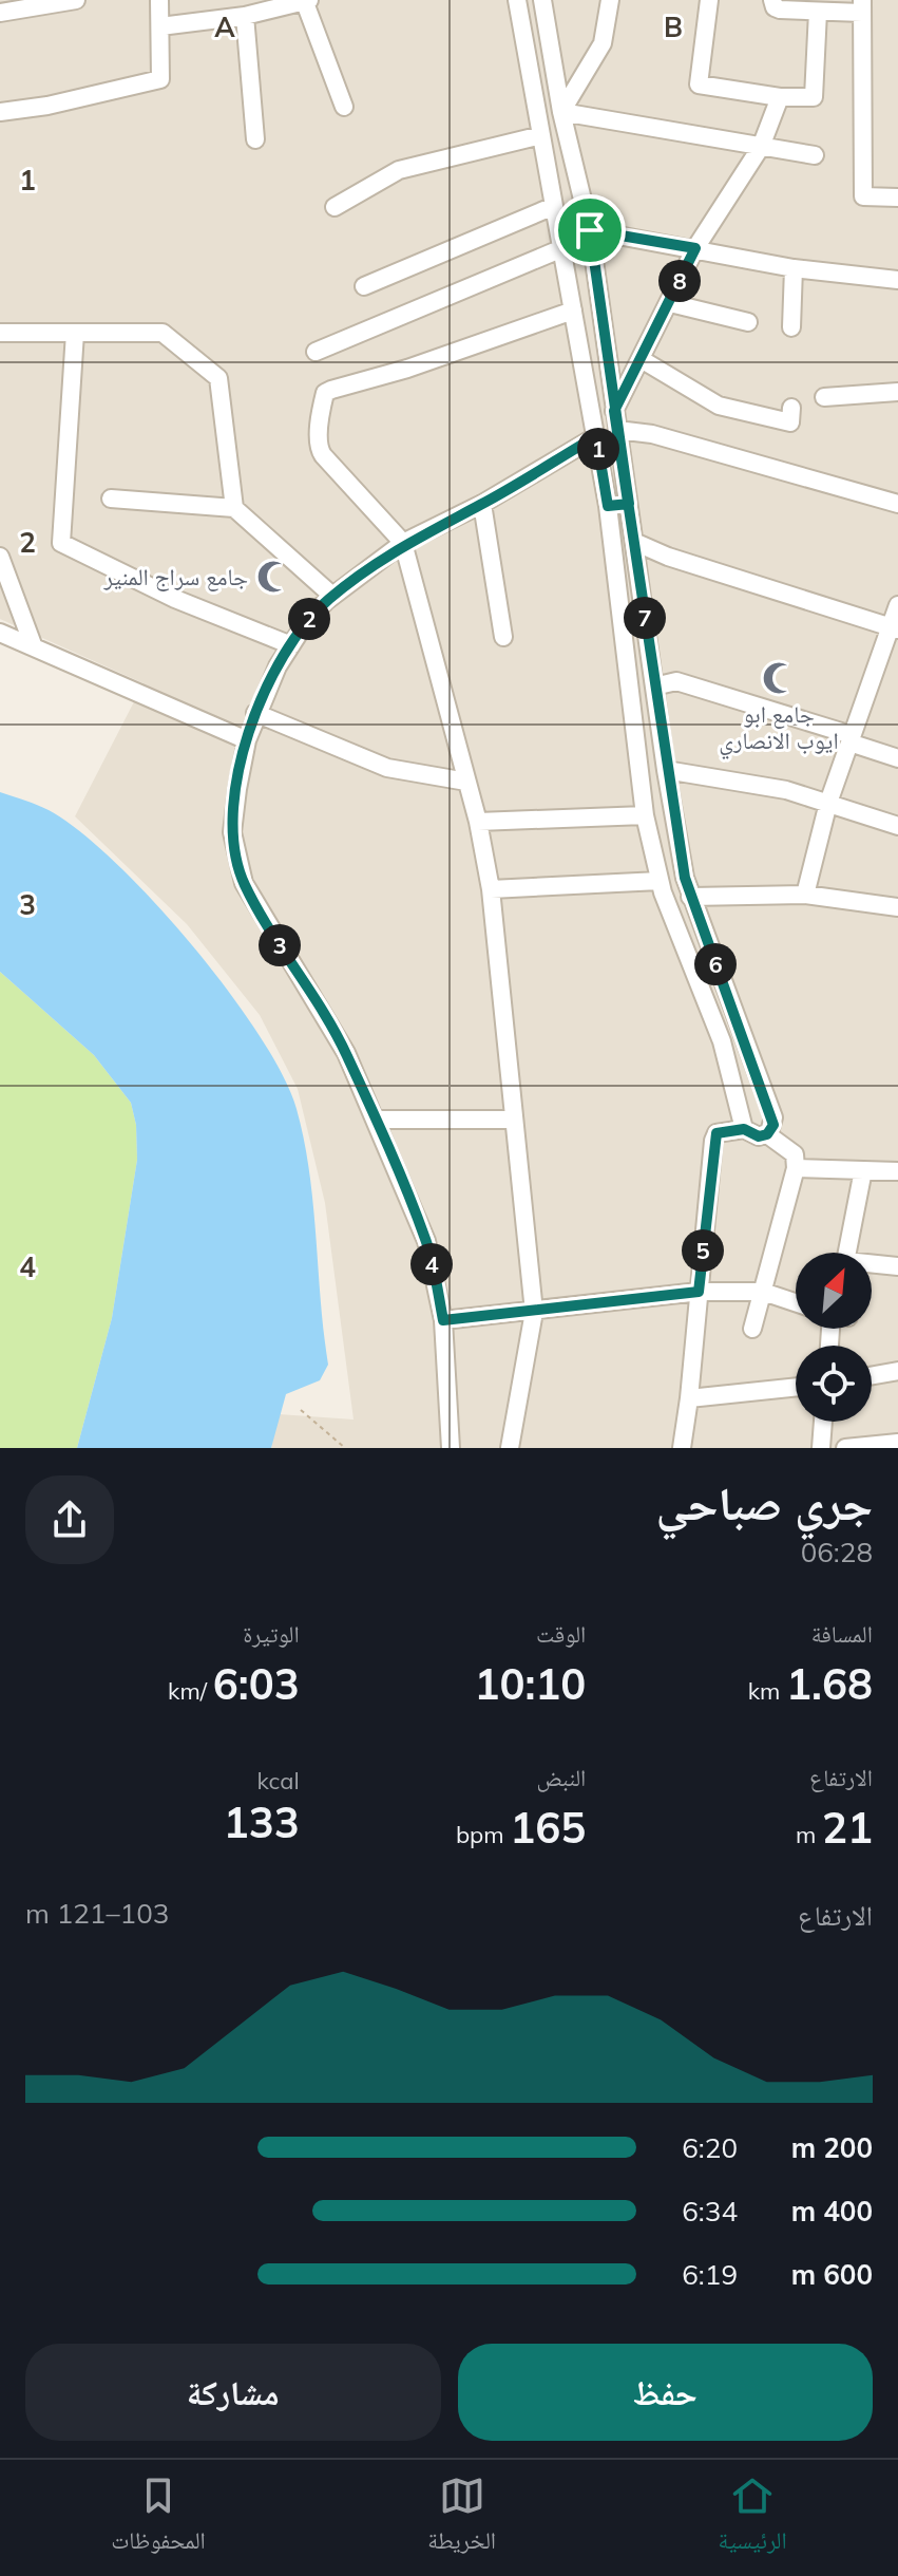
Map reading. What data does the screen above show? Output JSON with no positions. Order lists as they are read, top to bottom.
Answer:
{
  "places": {
    "mosque": ["جامع سراج المنير", "جامع ابو ايوب الانصاري"]
  },
  "north": "top right",
  "page": {
    "pins": [
      "8",
      "1",
      "7",
      "2",
      "3",
      "6",
      "5",
      "4"
    ],
    "heading": ["جري صباحي", "06:28"],
    "stats": [
      ["المسافة", "1.68 km"],
      ["الوقت", "10:10"],
      ["الوتيرة", "6:03 /km"],
      ["الارتفاع", "21 m"],
      ["النبض", "165 bpm"],
      ["kcal", "133"]
    ],
    "chart": ["الارتفاع", "103–121 m"],
    "list": [
      {
        "name": "200 m",
        "note": "6:20"
      },
      {
        "name": "400 m",
        "note": "6:34"
      },
      {
        "name": "600 m",
        "note": "6:19"
      }
    ],
    "buttons": ["حفظ", "مشاركة"],
    "tabs": ["الرئيسية", "الخريطة", "المحفوظات"]
  },
  "grid": {
    "columns": ["A", "B"],
    "rows": [
      "1",
      "2",
      "3",
      "4"
    ]
  }
}
